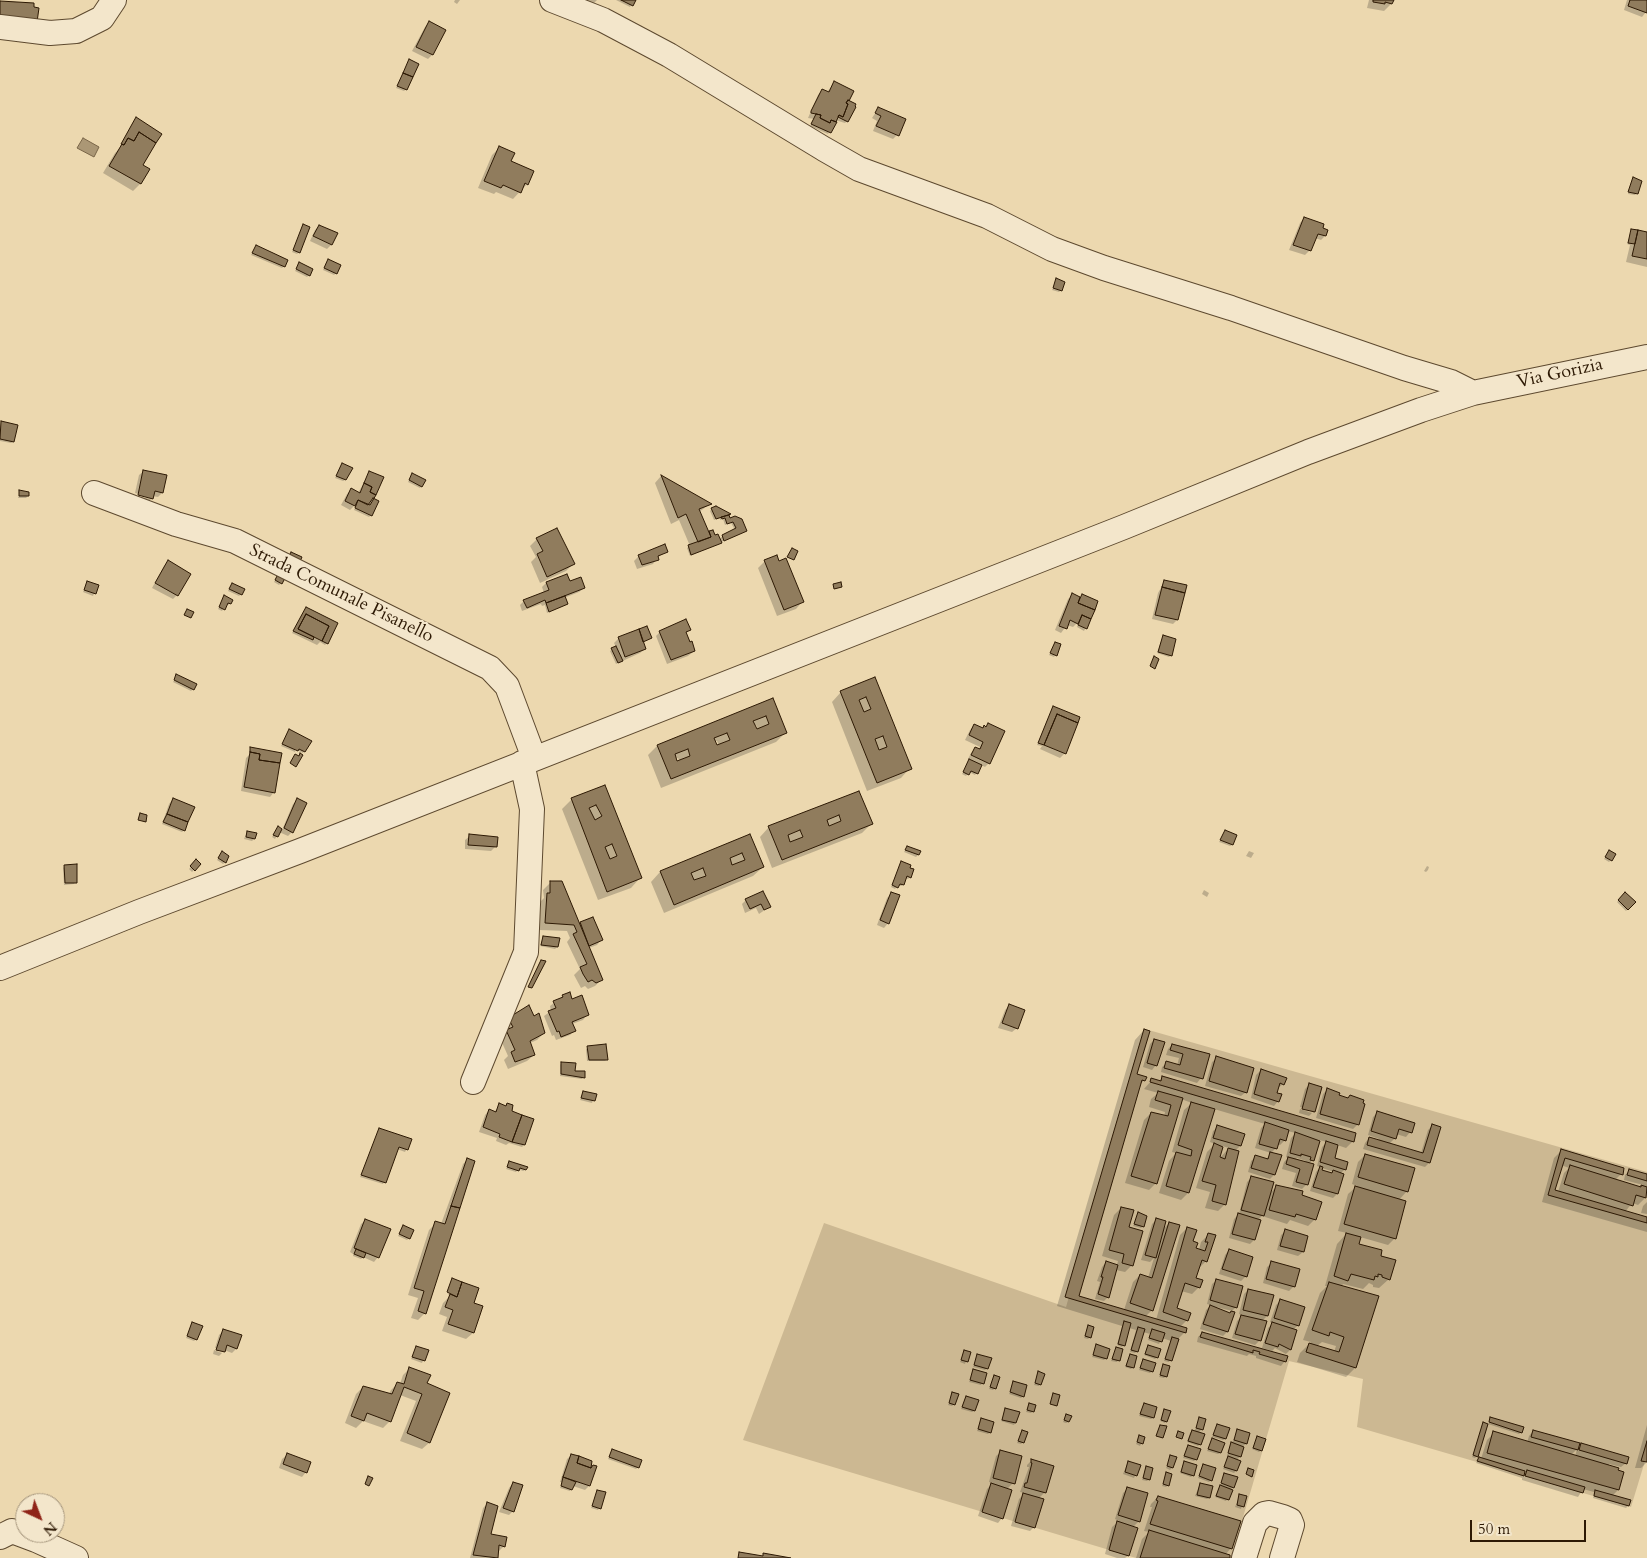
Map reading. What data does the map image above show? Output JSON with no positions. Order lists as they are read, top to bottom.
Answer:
{
  "streets": {
    "street": ["Via Gorizia", "Strada Comunale Pisanello"]
  },
  "crossings": [
    ["Via Gorizia", "Strada Comunale Pisanello"]
  ],
  "scale_bar": "50 m",
  "north": "bottom right"
}
